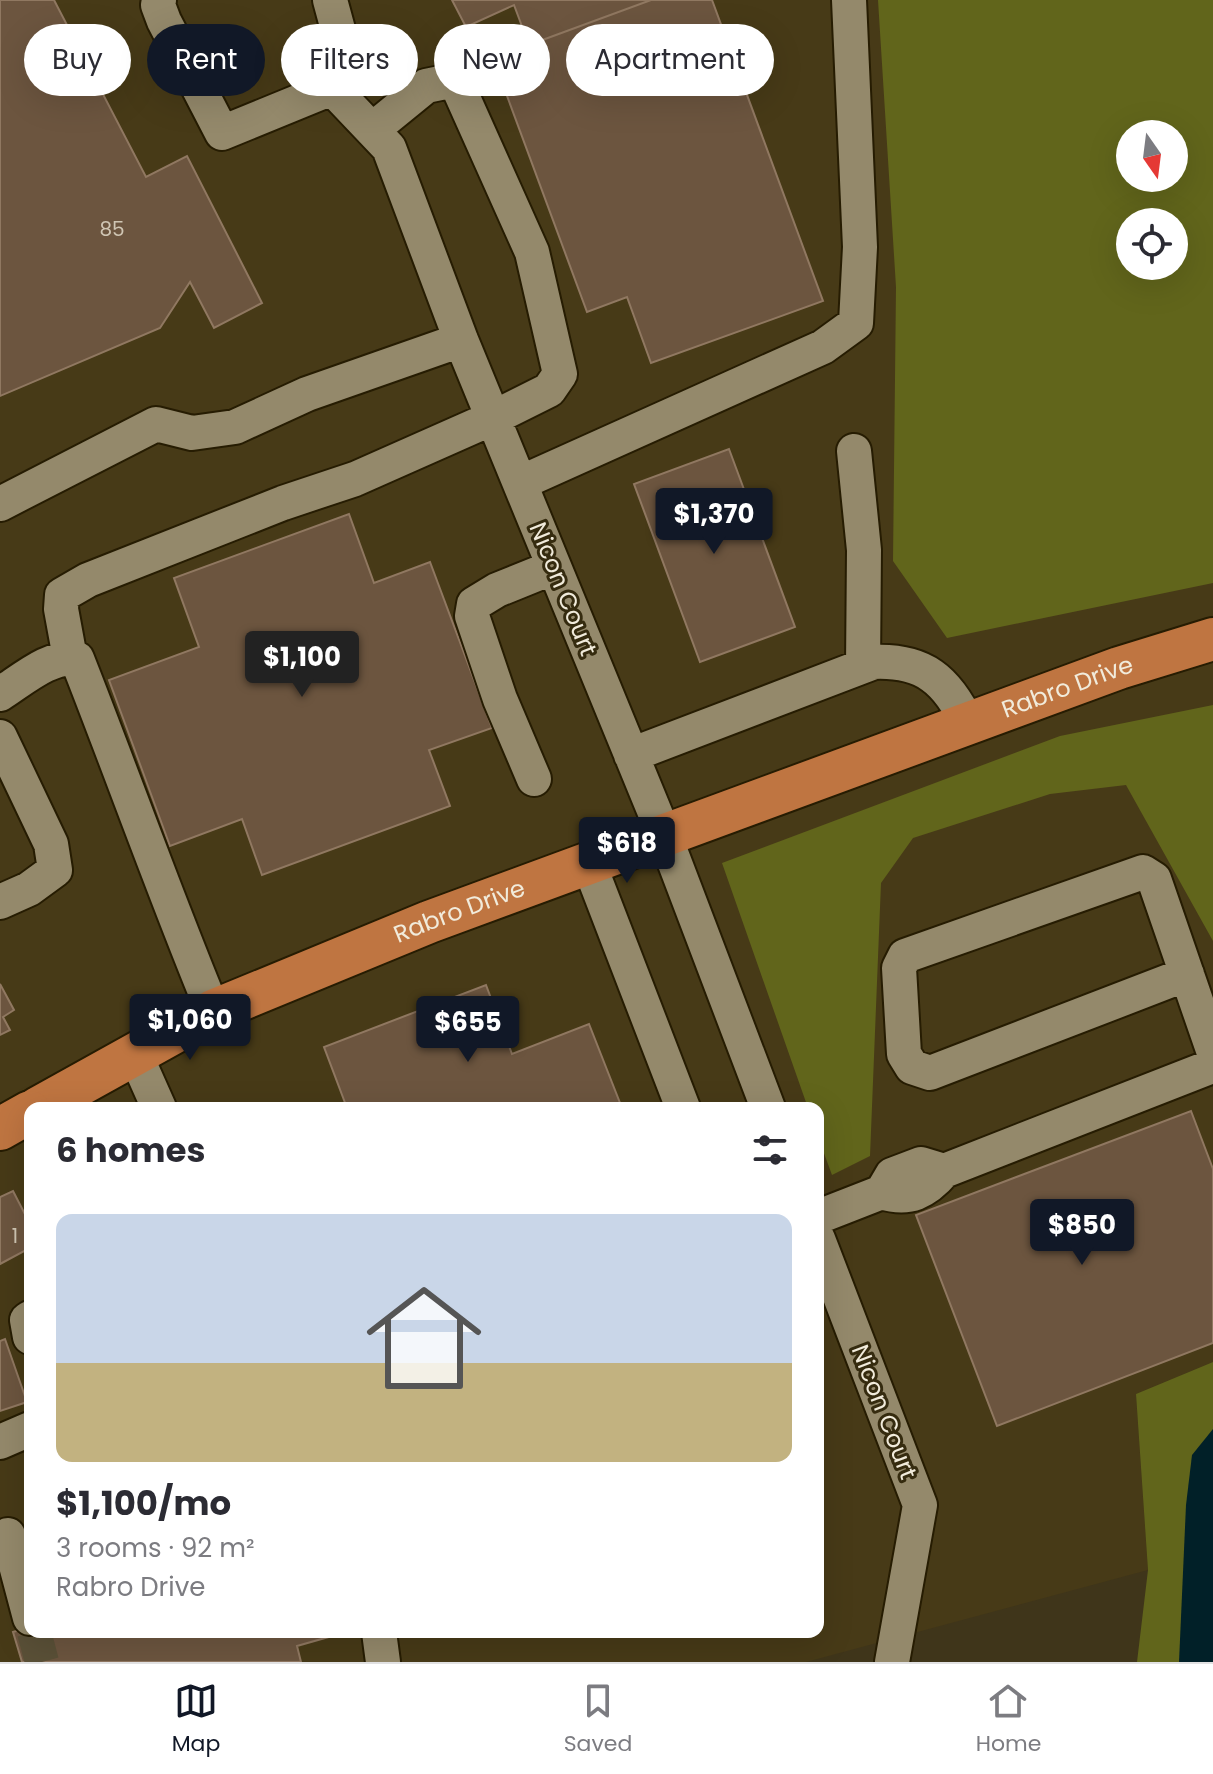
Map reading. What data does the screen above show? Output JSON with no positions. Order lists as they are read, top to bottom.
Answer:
{
  "streets": {
    "main road": ["Rabro Drive"],
    "street": ["Nicon Court"]
  },
  "crossings": [
    ["Nicon Court", "Rabro Drive"]
  ],
  "house_numbers": ["85", "1"],
  "north": "bottom",
  "page": {
    "chip": [
      "Buy",
      "Rent",
      "Filters",
      "New",
      "Apartment"
    ],
    "price": [
      "$1,370",
      "$1,100",
      "$618",
      "$1,060",
      "$655",
      "$850"
    ],
    "heading": "6 homes",
    "list": [
      {
        "name": "$1,100/mo",
        "note": "3 rooms · 92 m² · Rabro Drive"
      }
    ],
    "tabs": ["Map", "Saved", "Home"]
  }
}
